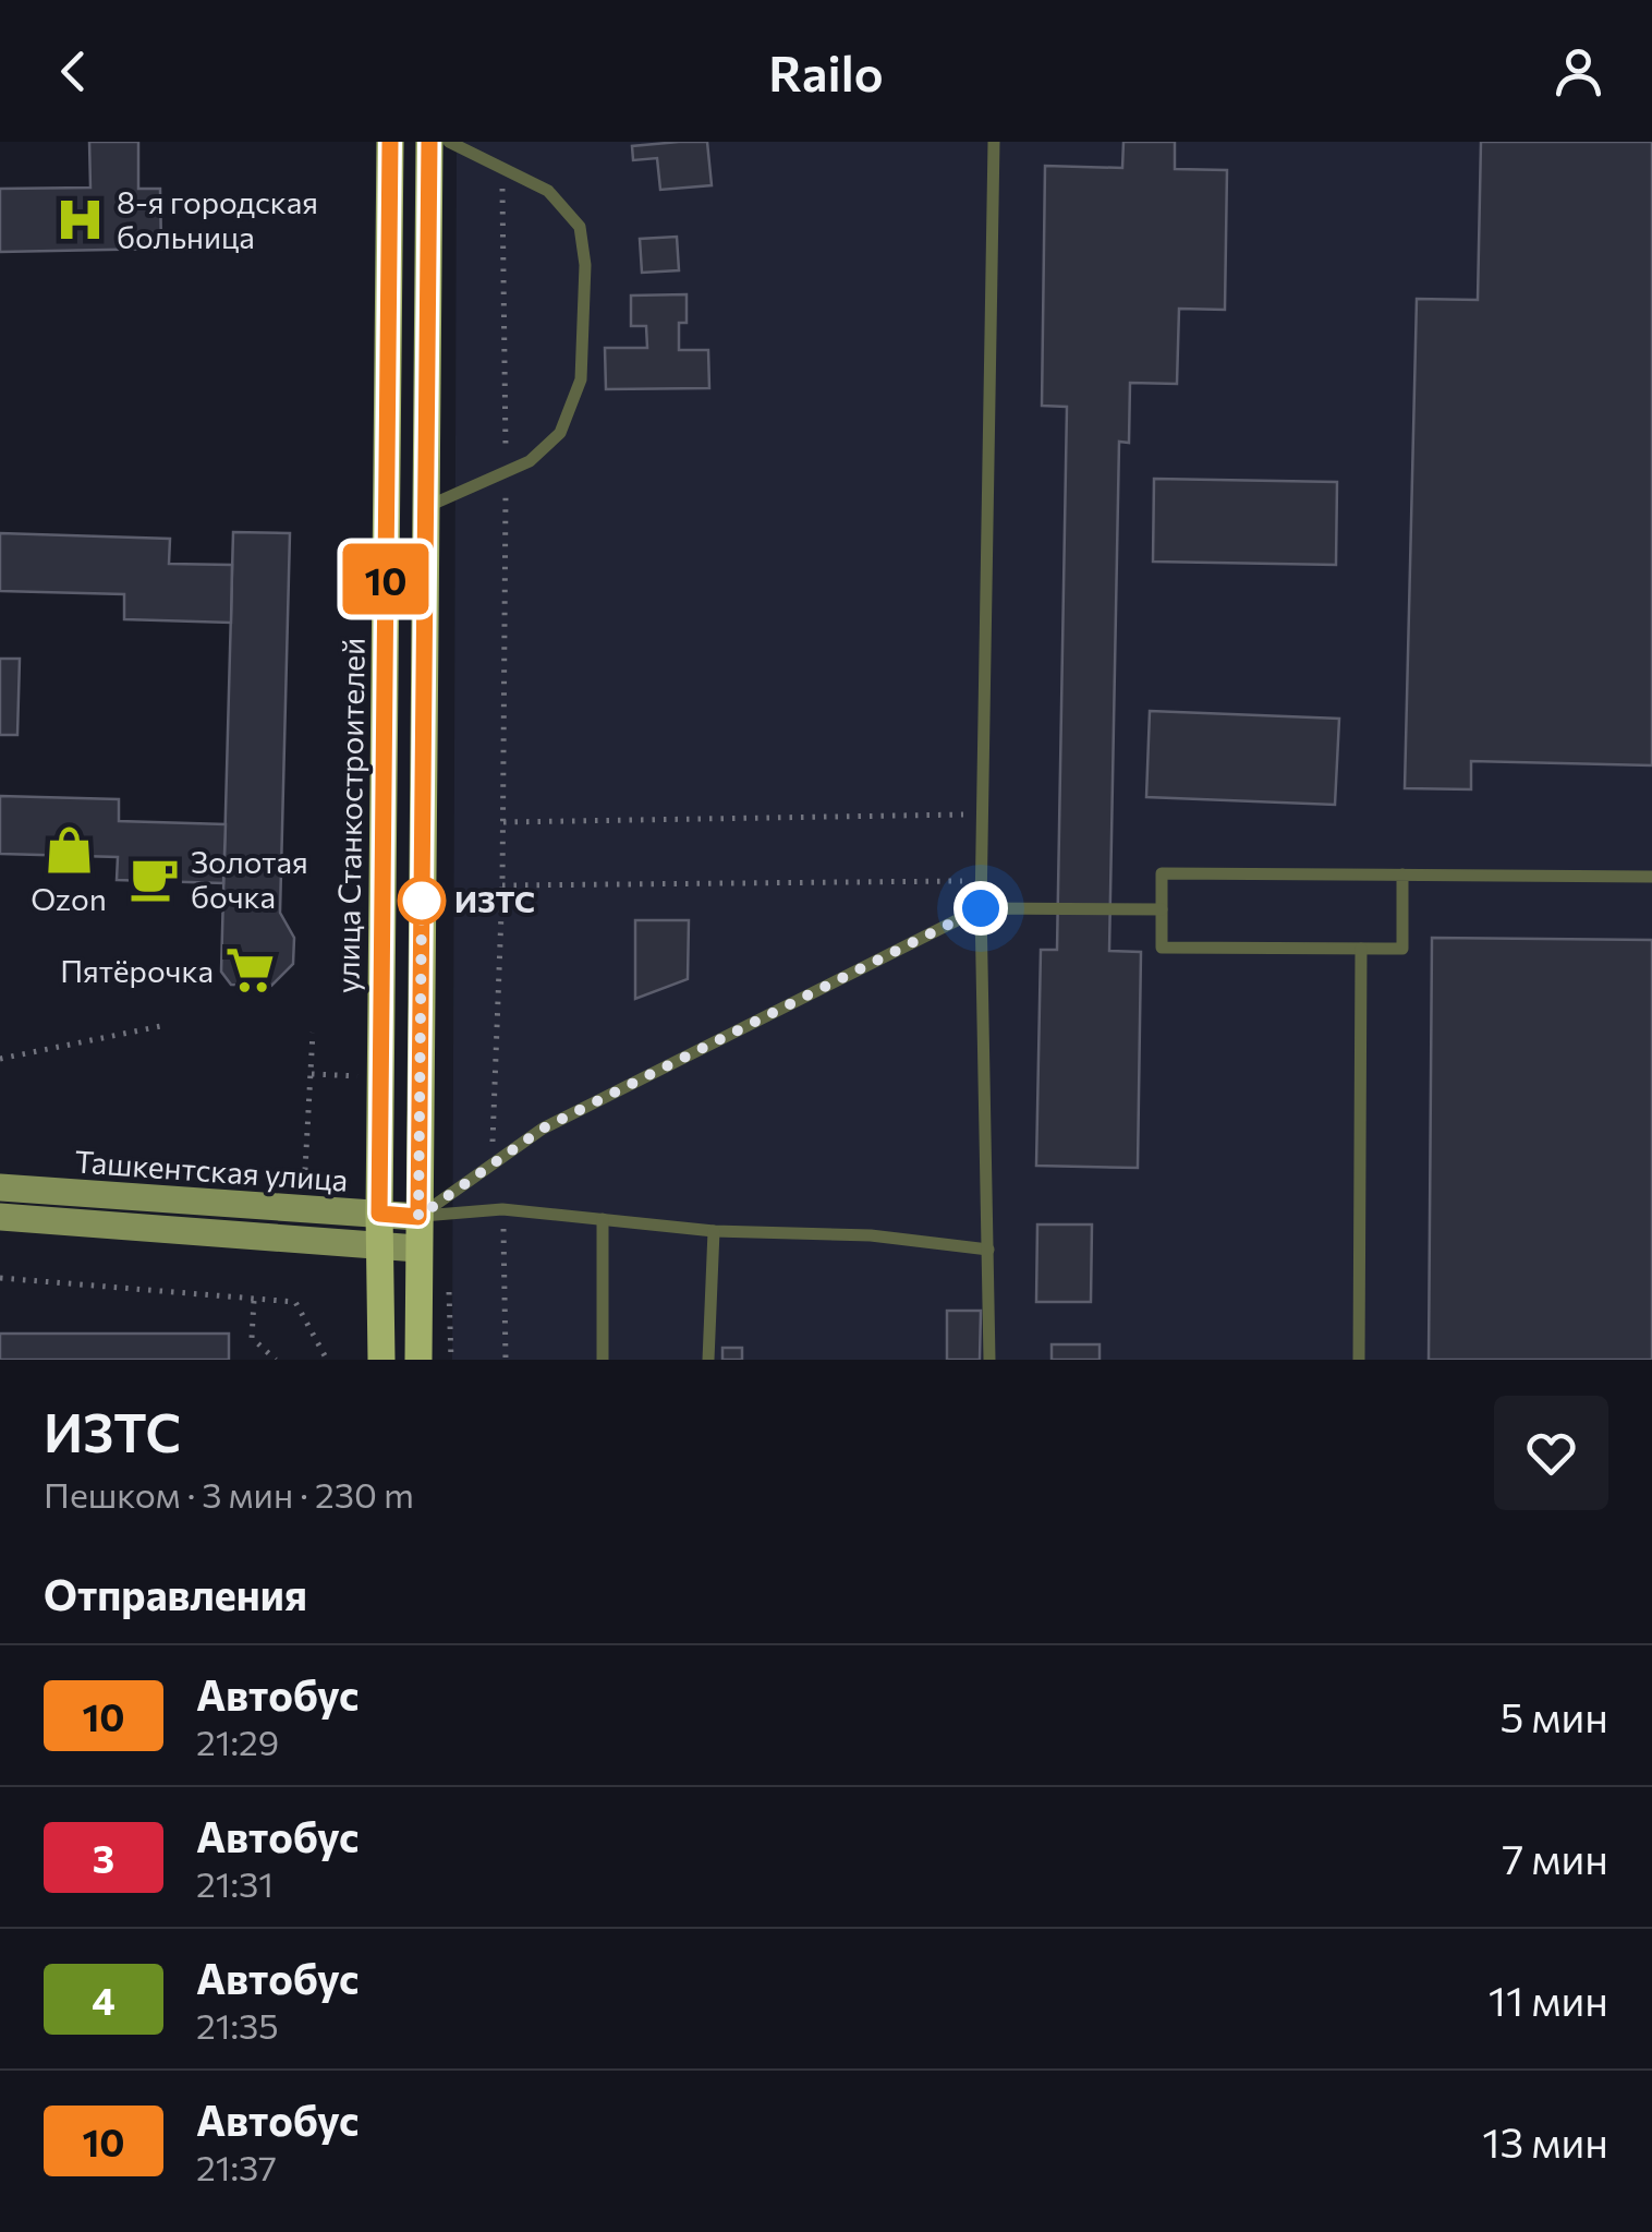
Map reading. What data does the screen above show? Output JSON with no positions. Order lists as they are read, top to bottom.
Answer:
{
  "streets": {
    "main road": ["улица Станкостроителей", "Ташкентская улица"]
  },
  "crossings": [
    ["улица Станкостроителей", "Ташкентская улица"]
  ],
  "places": {
    "hospital": ["8-я городская больница"],
    "shop": ["Ozon"],
    "cafe": ["Золотая бочка"],
    "other": ["ИЗТС"],
    "supermarket": ["Пятёрочка"]
  },
  "lines": ["bus line 10"],
  "page": {
    "header": "Railo",
    "on_map": "10",
    "heading": [
      ["ИЗТС", "Пешком · 3 мин · 230 m"],
      "Отправления"
    ],
    "list": [
      {
        "mark": "10",
        "name": "Автобус",
        "note": "21:29",
        "value": "5 мин"
      },
      {
        "mark": "3",
        "name": "Автобус",
        "note": "21:31",
        "value": "7 мин"
      },
      {
        "mark": "4",
        "name": "Автобус",
        "note": "21:35",
        "value": "11 мин"
      },
      {
        "mark": "10",
        "name": "Автобус",
        "note": "21:37",
        "value": "13 мин"
      }
    ]
  }
}
